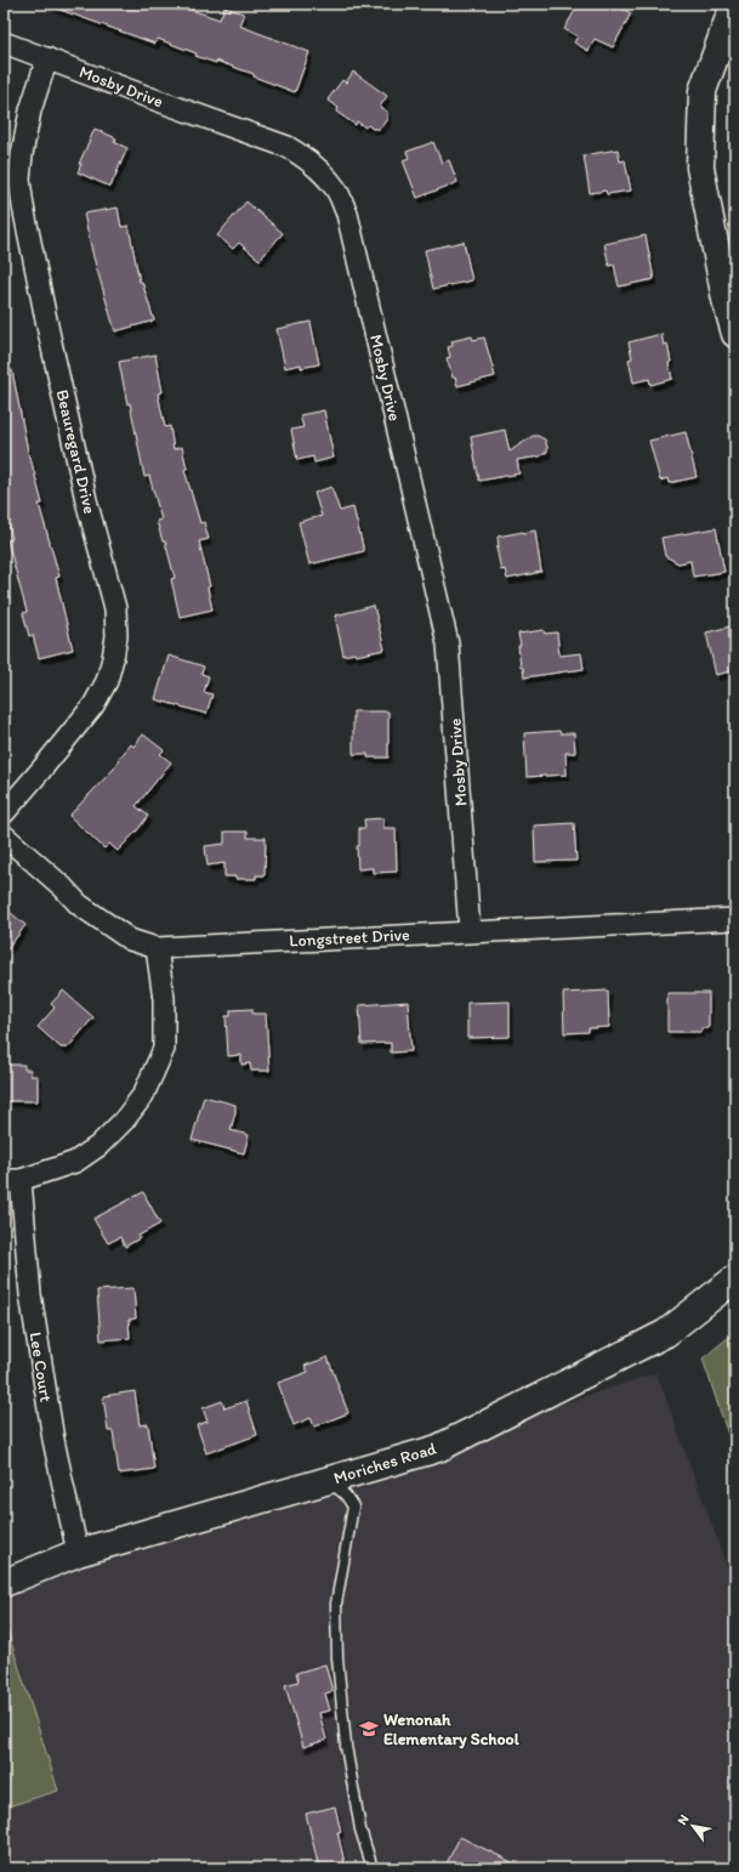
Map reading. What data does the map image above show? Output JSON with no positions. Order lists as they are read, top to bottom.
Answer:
{
  "streets": {
    "street": [
      "Mosby Drive",
      "Beauregard Drive",
      "Longstreet Drive",
      "Lee Court",
      "Moriches Road"
    ]
  },
  "crossings": [
    ["Mosby Drive", "Beauregard Drive"],
    ["Mosby Drive", "Longstreet Drive"],
    ["Lee Court", "Moriches Road"]
  ],
  "places": {
    "school or university": ["Wenonah Elementary School"]
  },
  "north": "top left"
}
